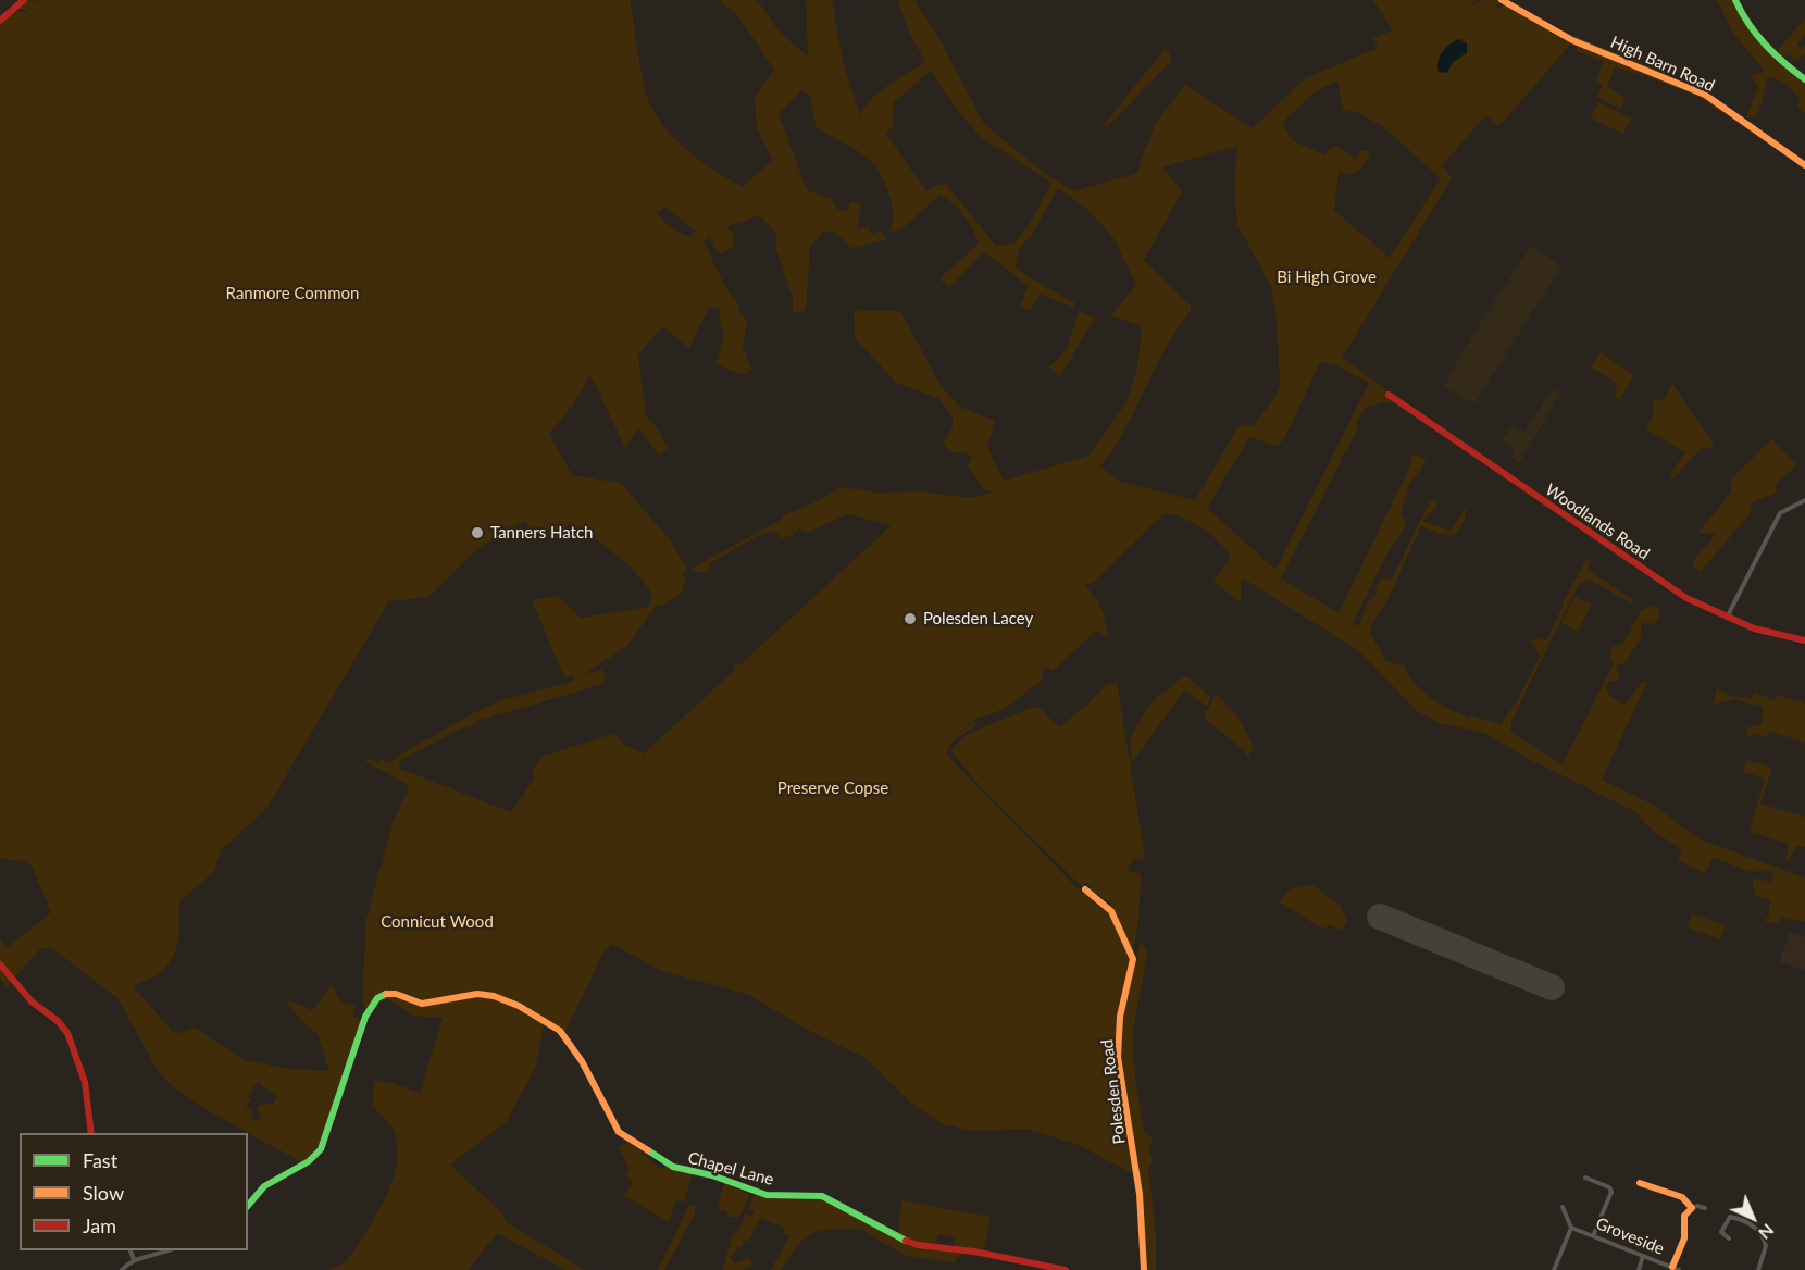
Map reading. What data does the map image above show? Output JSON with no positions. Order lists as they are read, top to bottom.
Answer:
{
  "streets": {
    "street": [
      "High Barn Road",
      "Woodlands Road",
      "Polesden Road",
      "Chapel Lane",
      "Groveside"
    ]
  },
  "parks": [
    "Bi High Grove",
    "Ranmore Common",
    "Preserve Copse",
    "Connicut Wood"
  ],
  "places": ["Tanners Hatch", "Polesden Lacey"],
  "legend": ["Fast", "Slow", "Jam"],
  "north": "bottom right"
}
